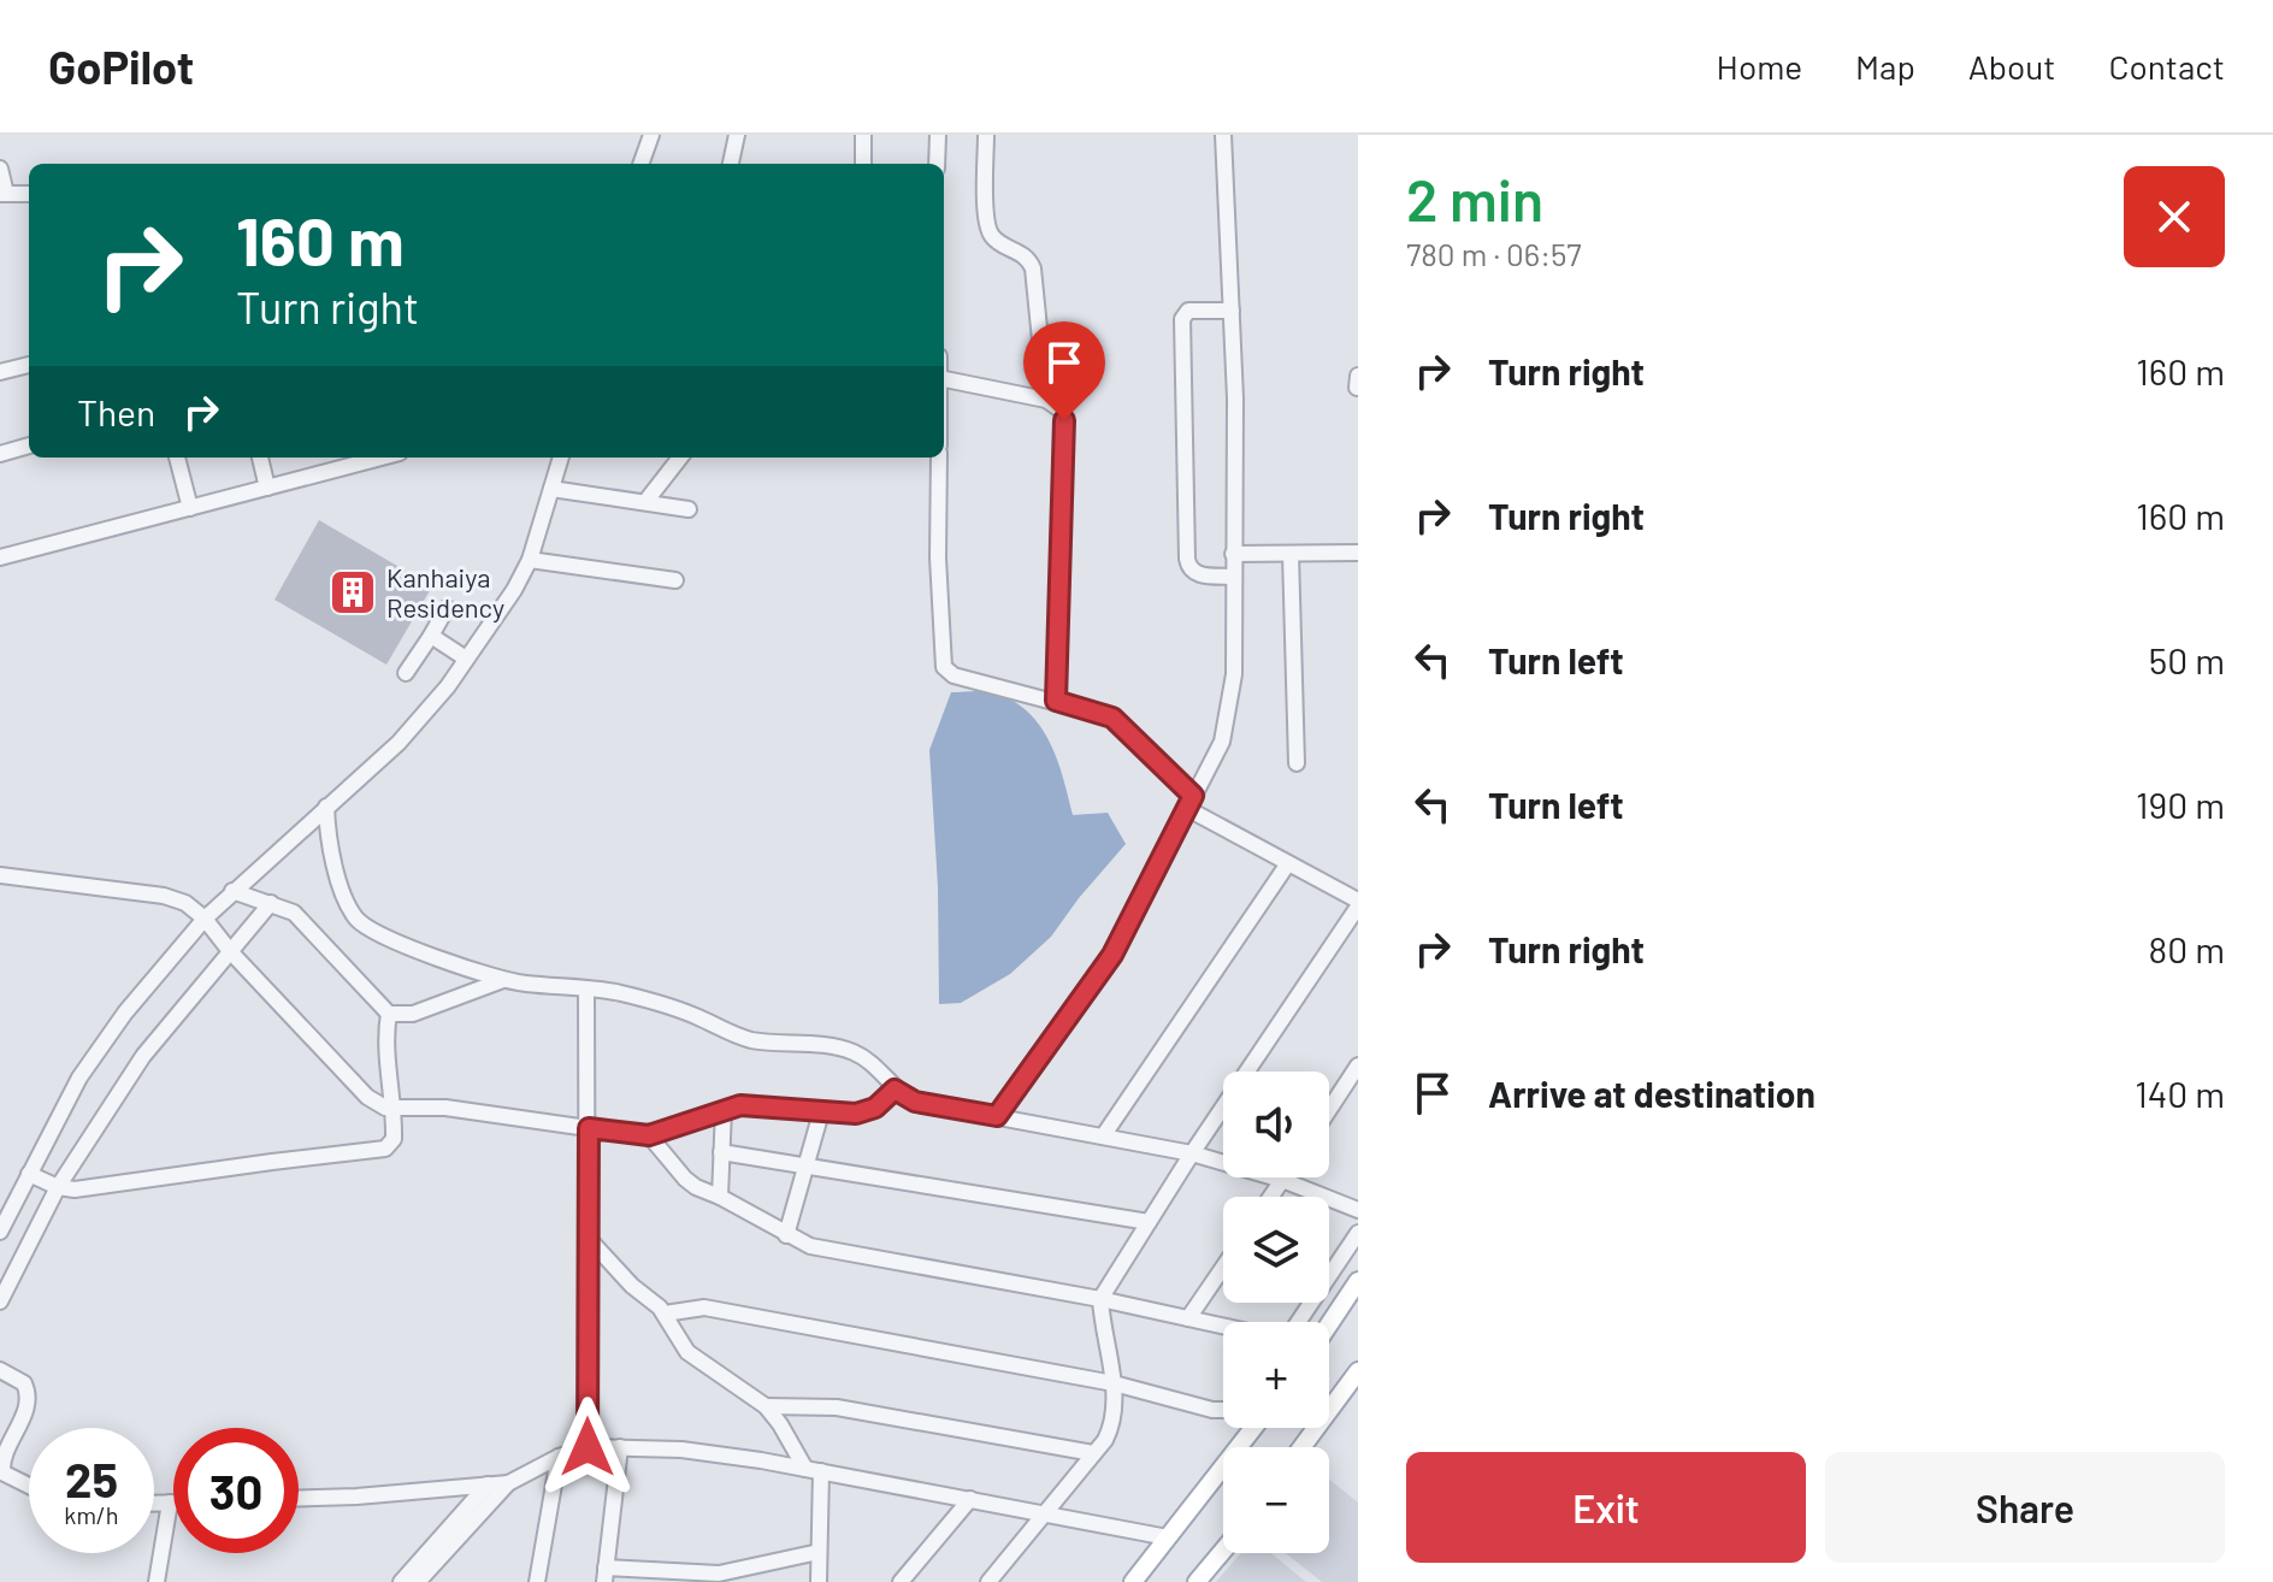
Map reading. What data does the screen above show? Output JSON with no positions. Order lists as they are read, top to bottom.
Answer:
{
  "places": {
    "building": ["Kanhaiya Residency"]
  },
  "page": {
    "header": "GoPilot",
    "nav": [
      "Home",
      "Map",
      "About",
      "Contact"
    ],
    "heading": ["2 min", "780 m · 06:57"],
    "turn": ["160 m", "Turn right"],
    "list": [
      {
        "name": "Turn right",
        "value": "160 m"
      },
      {
        "name": "Turn right",
        "value": "160 m"
      },
      {
        "name": "Turn left",
        "value": "50 m"
      },
      {
        "name": "Turn left",
        "value": "190 m"
      },
      {
        "name": "Turn right",
        "value": "80 m"
      },
      {
        "name": "Arrive at destination",
        "value": "140 m"
      }
    ],
    "then": "Then",
    "map_buttons": ["+", "−"],
    "speed": "25 km/h",
    "limit": "30",
    "buttons": ["Exit", "Share"]
  }
}
